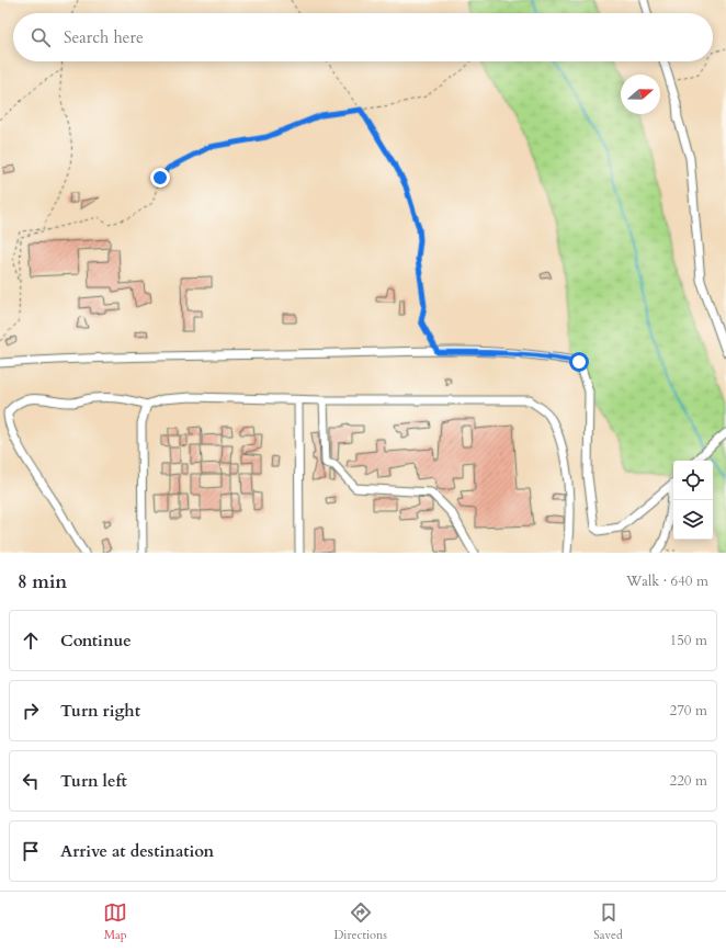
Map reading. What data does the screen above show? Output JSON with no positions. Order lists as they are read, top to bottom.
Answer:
{
  "north": "right",
  "page": {
    "search": "Search here",
    "heading": ["8 min", "Walk · 640 m"],
    "list": [
      ["Continue", "150 m"],
      ["Turn right", "270 m"],
      ["Turn left", "220 m"],
      "Arrive at destination"
    ],
    "nav": ["Map", "Directions", "Saved"]
  }
}
